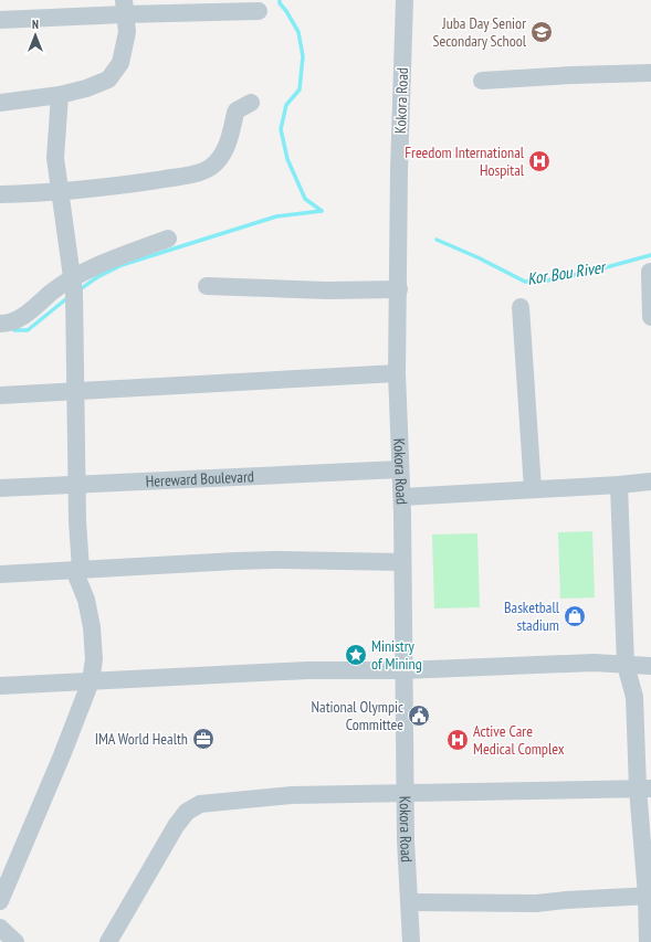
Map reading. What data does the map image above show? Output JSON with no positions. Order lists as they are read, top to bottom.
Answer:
{
  "streets": {
    "street": ["Kokora Road", "Hereward Boulevard"]
  },
  "crossings": [
    ["Kokora Road", "Hereward Boulevard"]
  ],
  "water": ["Kor Bou River"],
  "places": {
    "school or university": ["Juba Day Senior Secondary School"],
    "hospital": ["Freedom International Hospital", "Active Care Medical Complex"],
    "shop": ["Basketball stadium"],
    "place": ["Ministry of Mining"],
    "public building": ["National Olympic Committee"],
    "office": ["IMA World Health"]
  },
  "north": "top"
}
